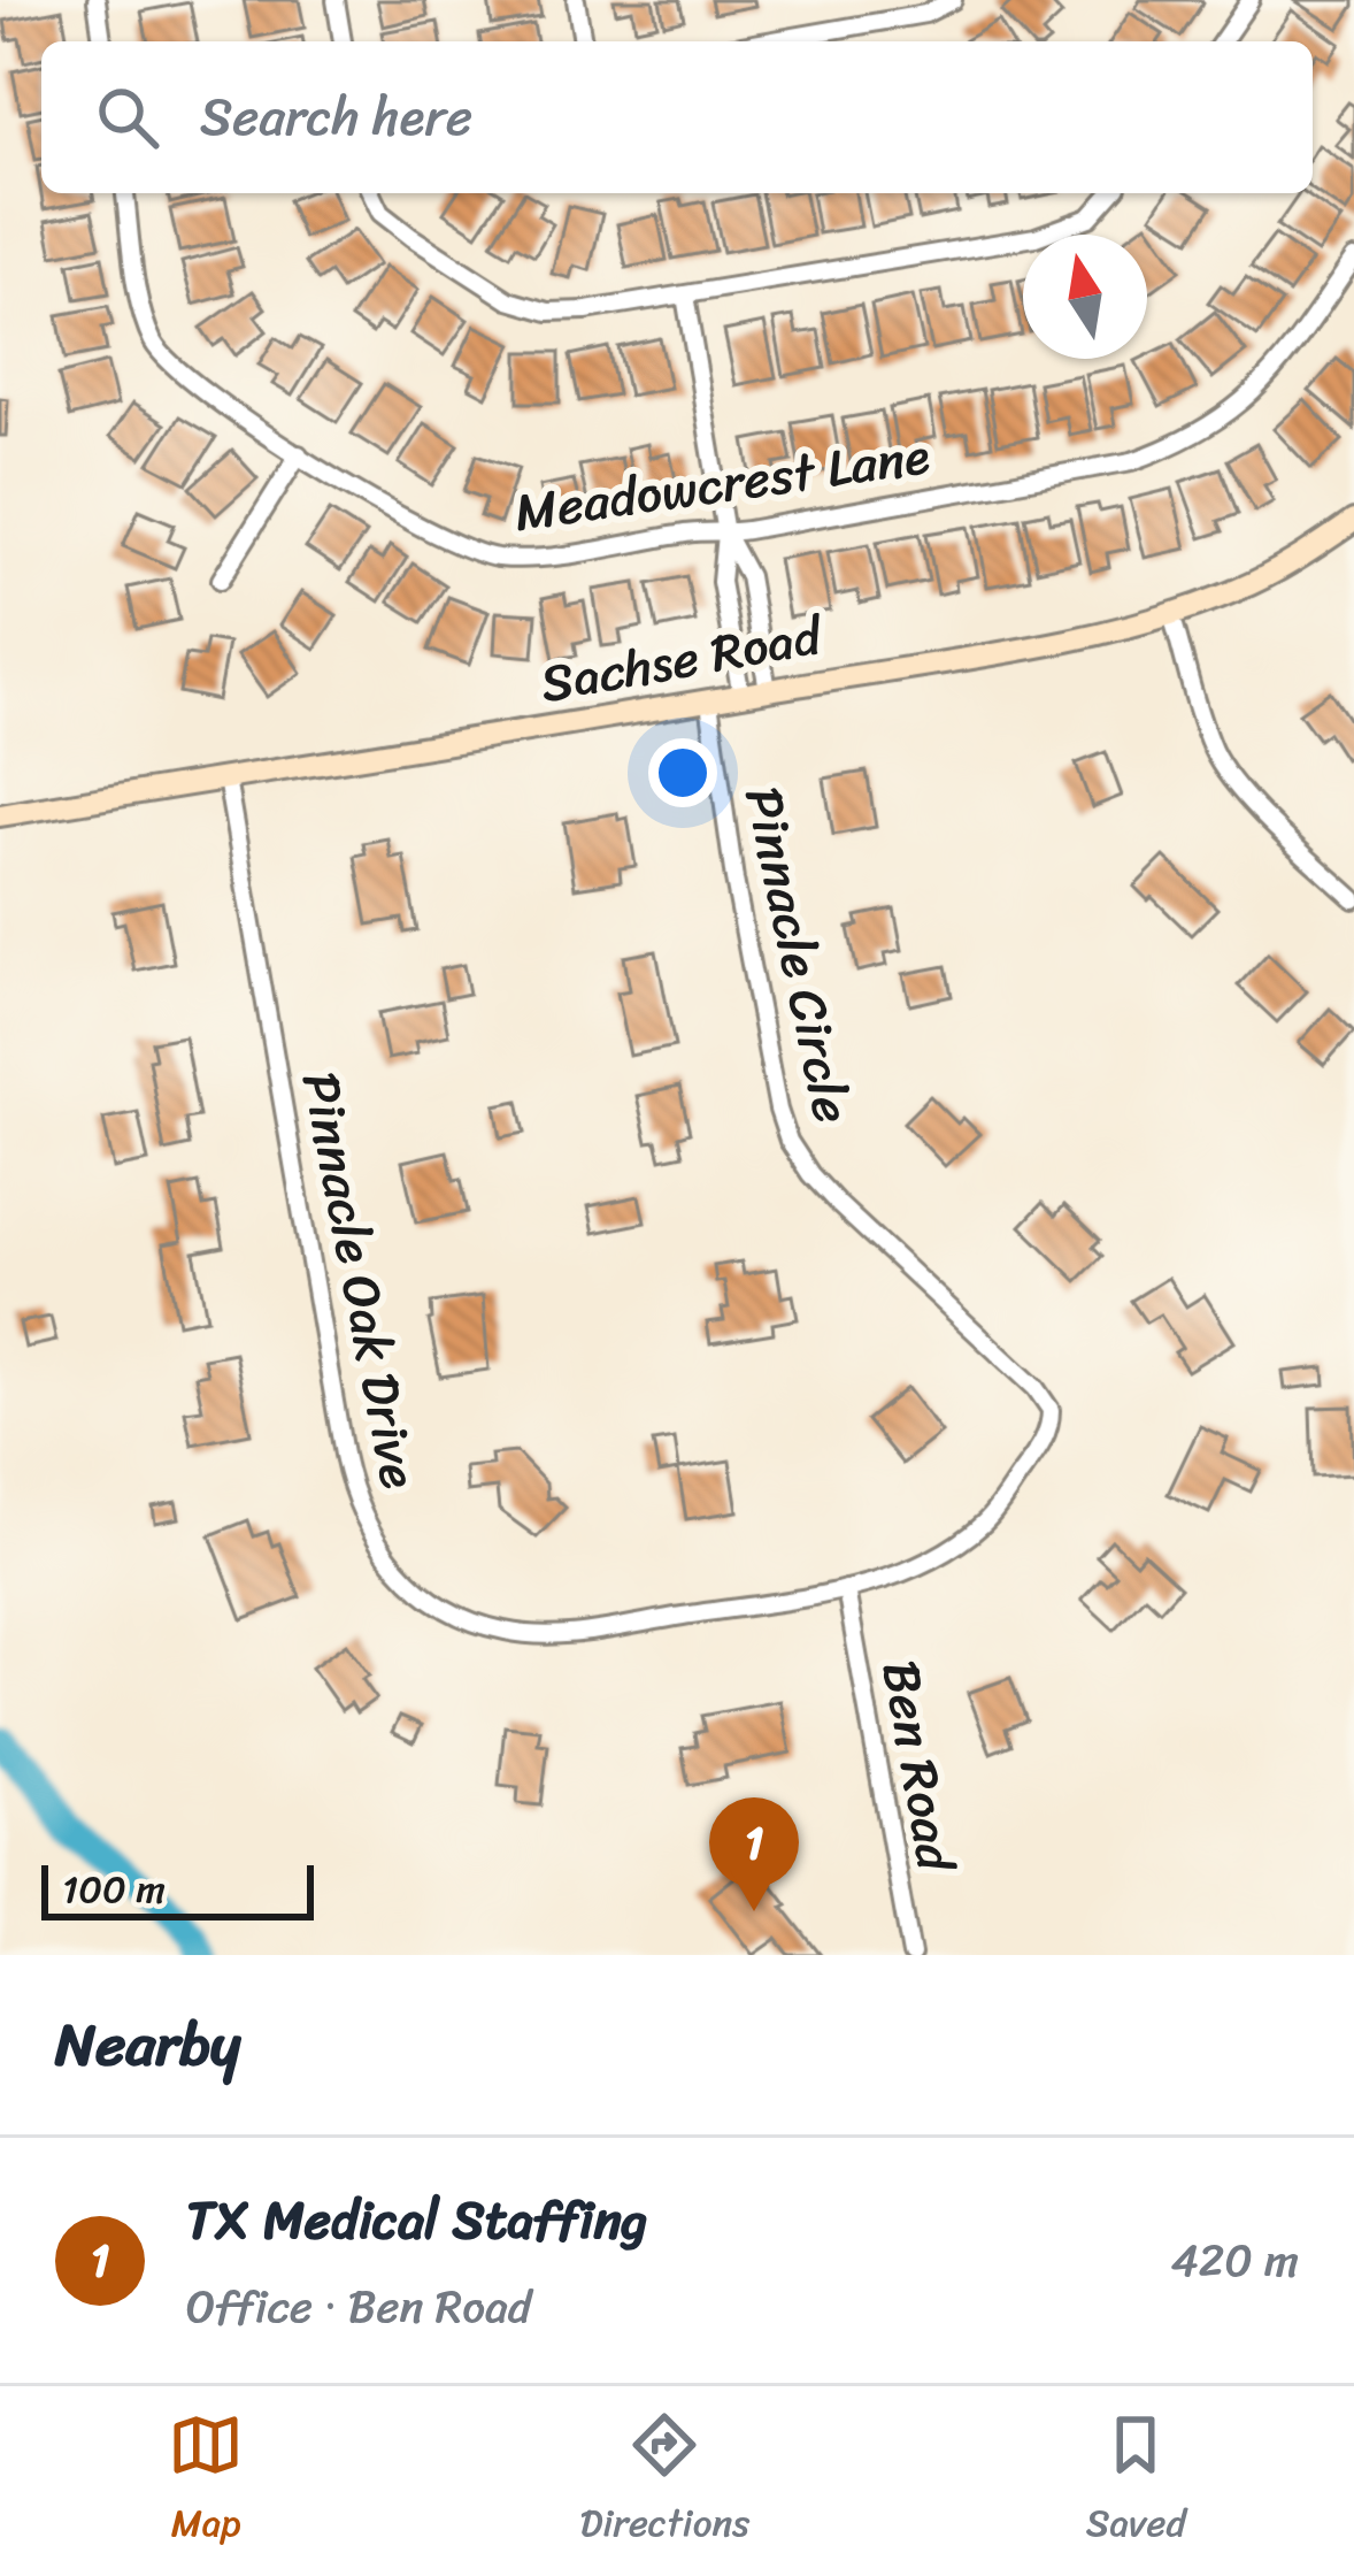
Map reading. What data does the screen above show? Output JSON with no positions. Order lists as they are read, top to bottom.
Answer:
{
  "streets": {
    "main road": ["Sachse Road"],
    "street": [
      "Meadowcrest Lane",
      "Pinnacle Circle",
      "Pinnacle Oak Drive",
      "Ben Road"
    ]
  },
  "crossings": [
    ["Sachse Road", "Pinnacle Circle"],
    ["Sachse Road", "Pinnacle Oak Drive"],
    ["Pinnacle Circle", "Pinnacle Oak Drive"],
    ["Pinnacle Circle", "Ben Road"],
    ["Pinnacle Oak Drive", "Ben Road"]
  ],
  "scale_bar": "100 m",
  "north": "top",
  "page": {
    "search": "Search here",
    "pins": "1",
    "scale": "100 m",
    "heading": "Nearby",
    "list": [
      {
        "mark": "1",
        "name": "TX Medical Staffing",
        "note": "Office · Ben Road",
        "value": "420 m"
      }
    ],
    "nav": ["Map", "Directions", "Saved"]
  }
}
